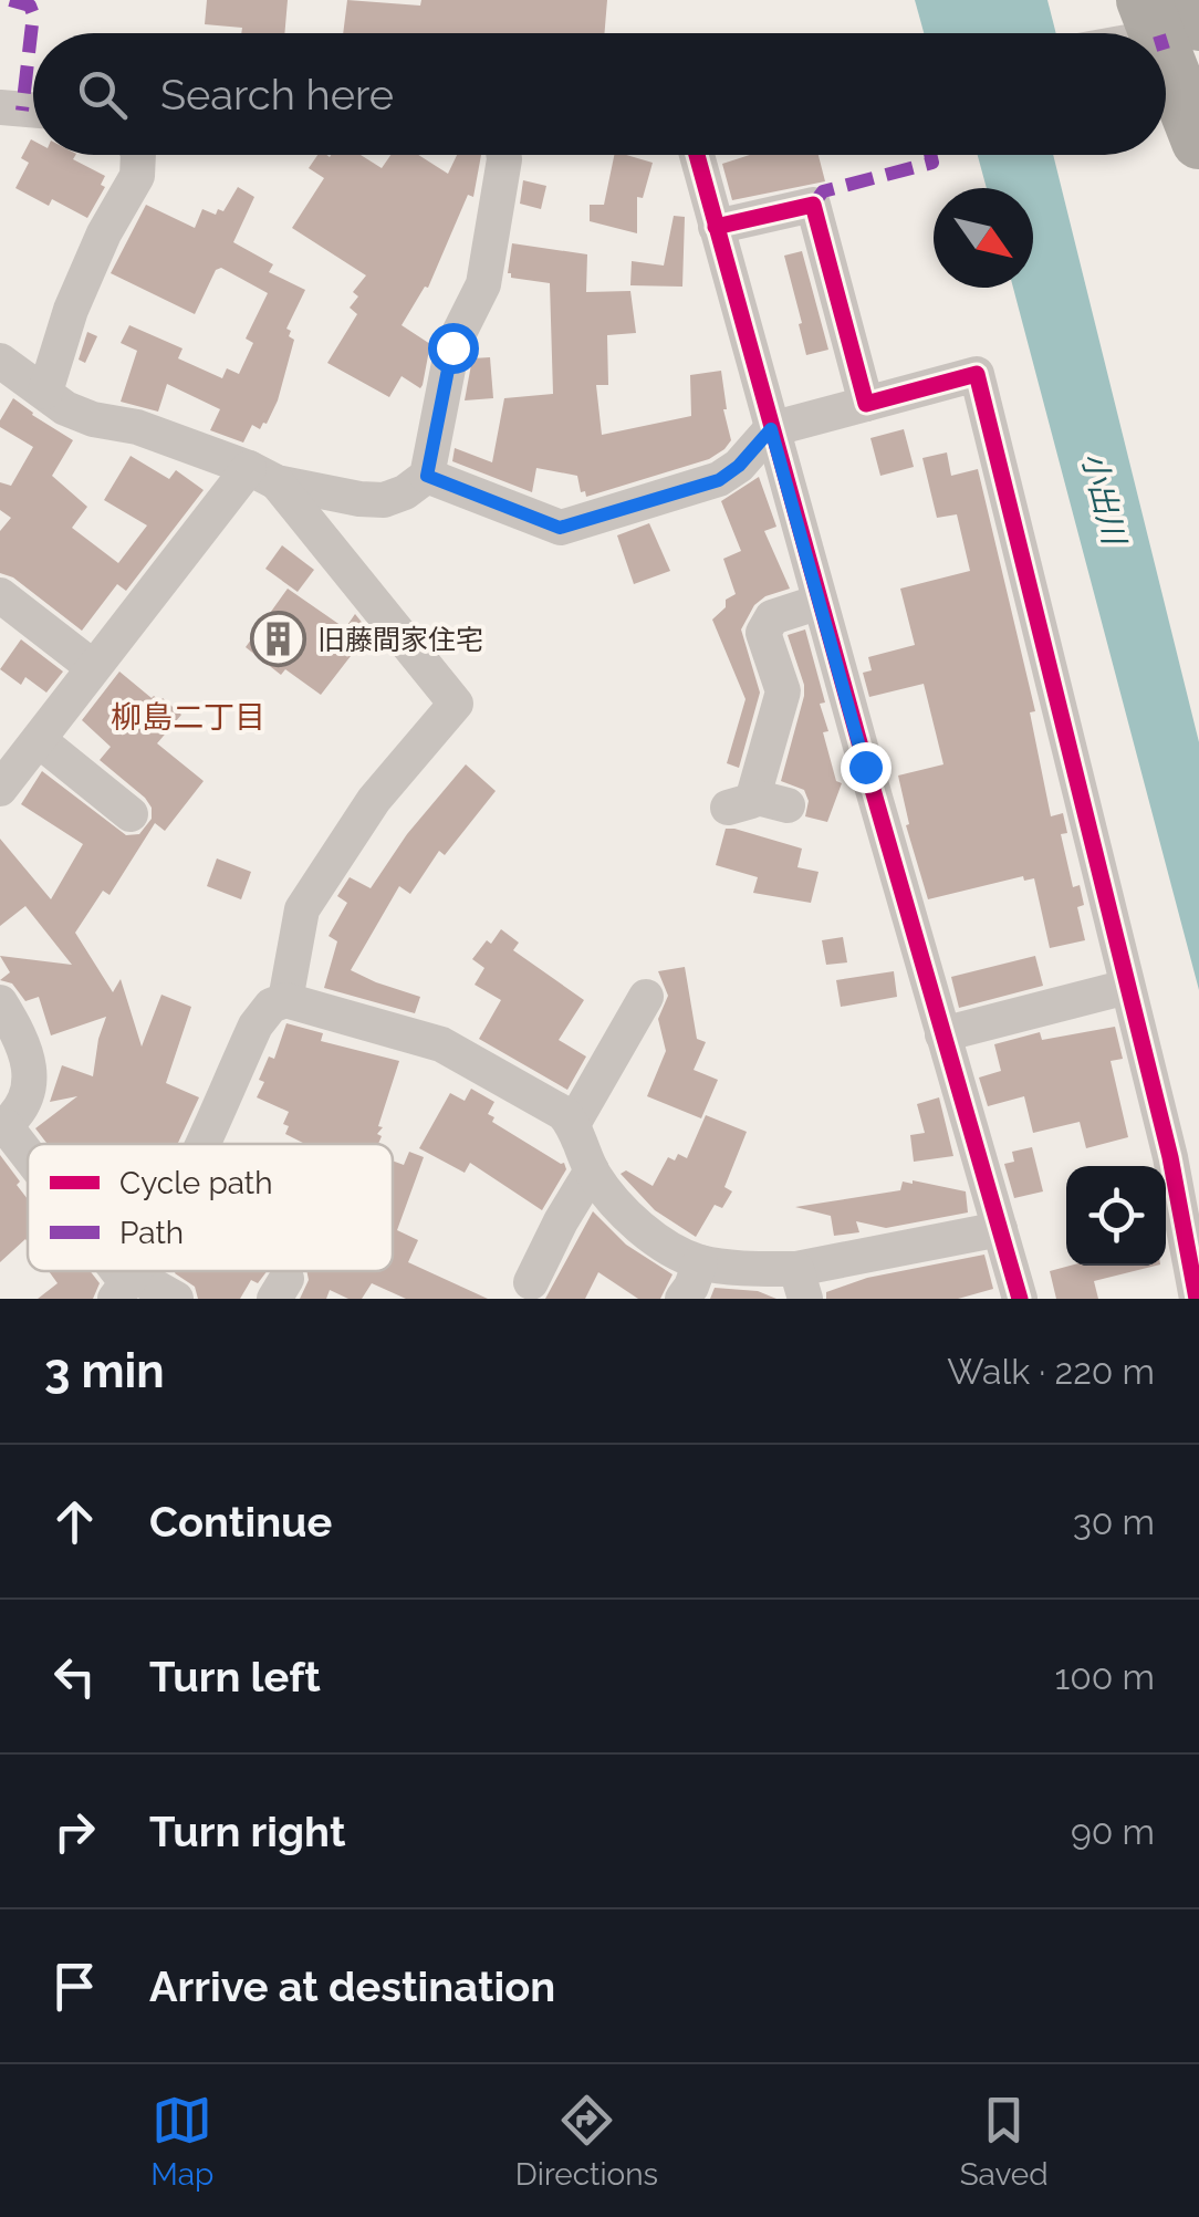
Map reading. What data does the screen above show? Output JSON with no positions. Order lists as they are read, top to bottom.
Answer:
{
  "districts": ["柳島二丁目"],
  "water": ["小出川"],
  "places": {
    "building": ["旧藤間家住宅"]
  },
  "legend": ["Cycle path", "Path"],
  "north": "bottom right",
  "page": {
    "search": "Search here",
    "heading": ["3 min", "Walk · 220 m"],
    "list": [
      ["Continue", "30 m"],
      ["Turn left", "100 m"],
      ["Turn right", "90 m"],
      "Arrive at destination"
    ],
    "nav": ["Map", "Directions", "Saved"]
  }
}
